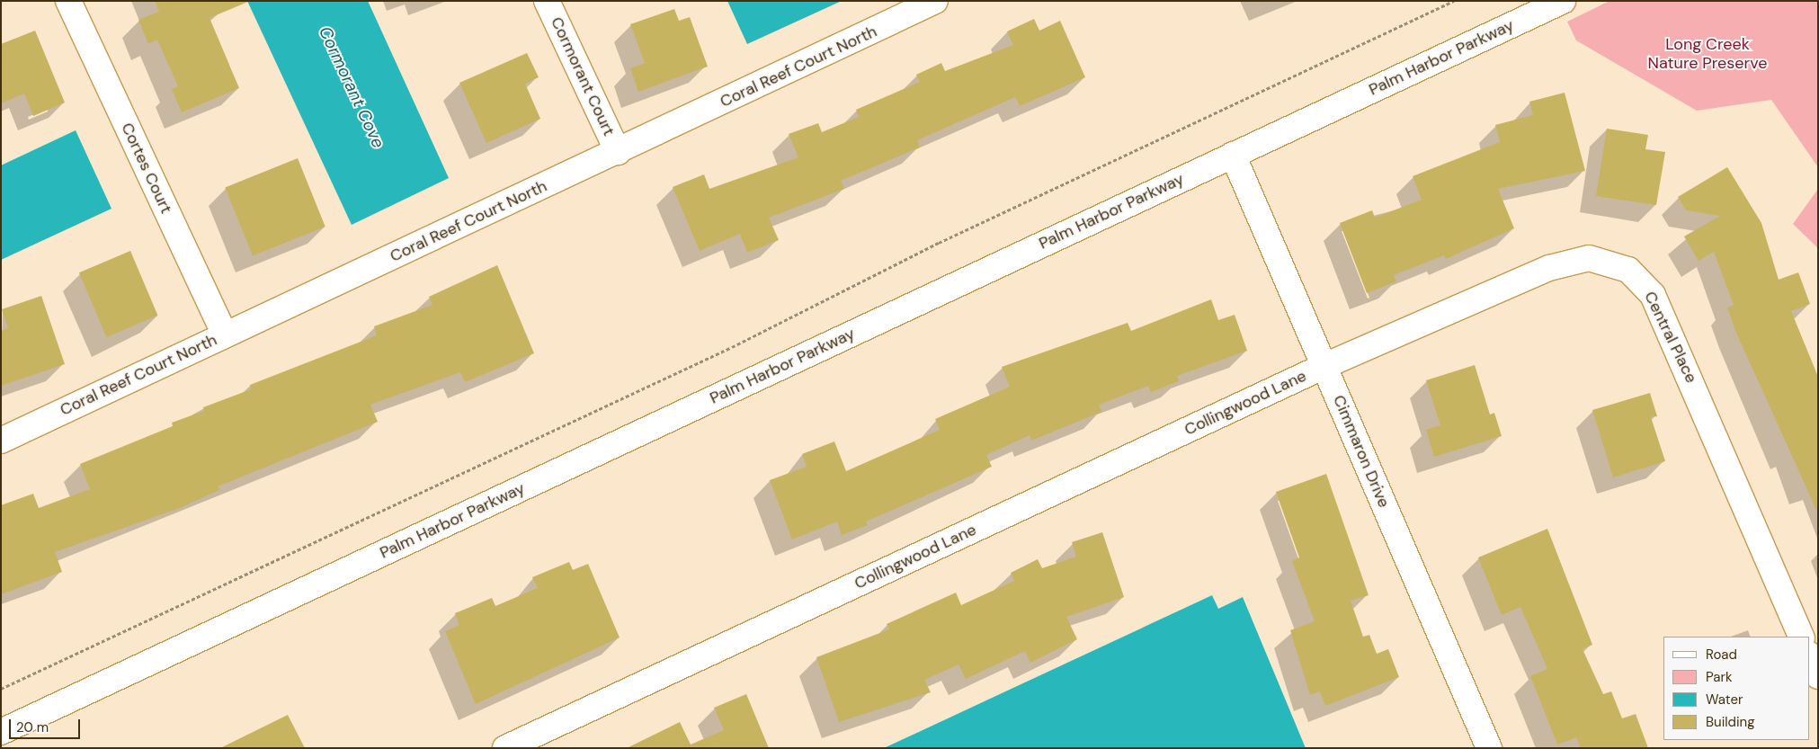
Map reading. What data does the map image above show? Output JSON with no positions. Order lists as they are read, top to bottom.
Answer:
{
  "streets": {
    "street": [
      "Palm Harbor Parkway",
      "Coral Reef Court North",
      "Cormorant Court",
      "Cortes Court",
      "Central Place",
      "Collingwood Lane",
      "Cimmaron Drive"
    ]
  },
  "crossings": [
    ["Palm Harbor Parkway", "Cimmaron Drive"],
    ["Coral Reef Court North", "Cormorant Court"],
    ["Coral Reef Court North", "Cortes Court"],
    ["Central Place", "Collingwood Lane"],
    ["Central Place", "Cimmaron Drive"],
    ["Collingwood Lane", "Cimmaron Drive"]
  ],
  "water": ["Cormorant Cove"],
  "parks": ["Long Creek Nature Preserve"],
  "legend": [
    "Road",
    "Park",
    "Water",
    "Building"
  ],
  "scale_bar": "20 m"
}
